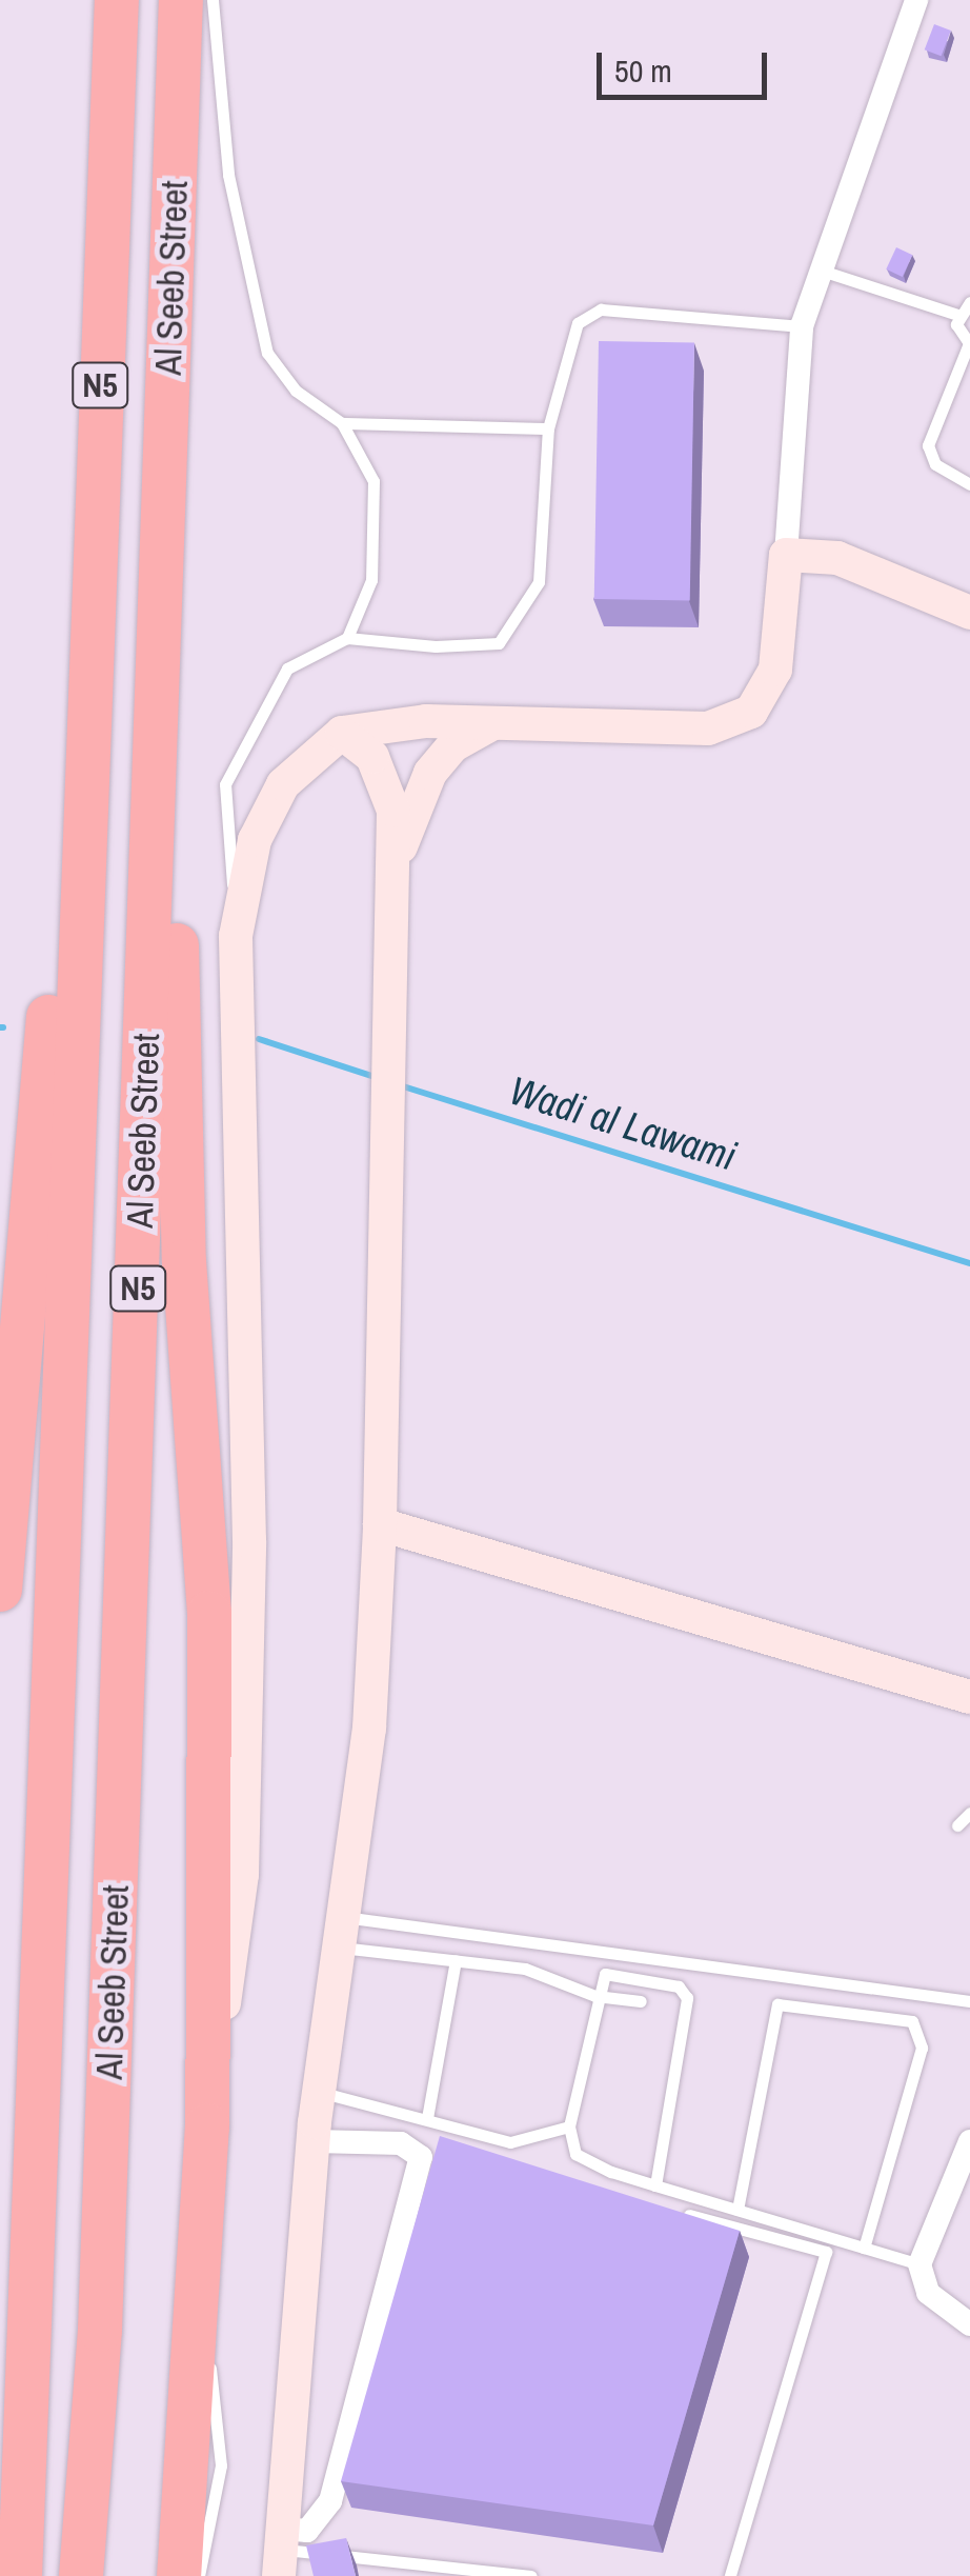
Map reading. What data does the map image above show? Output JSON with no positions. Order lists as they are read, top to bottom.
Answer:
{
  "streets": {
    "highway": ["Al Seeb Street", "N5"]
  },
  "water": ["Wadi al Lawami"],
  "scale_bar": "50 m"
}
